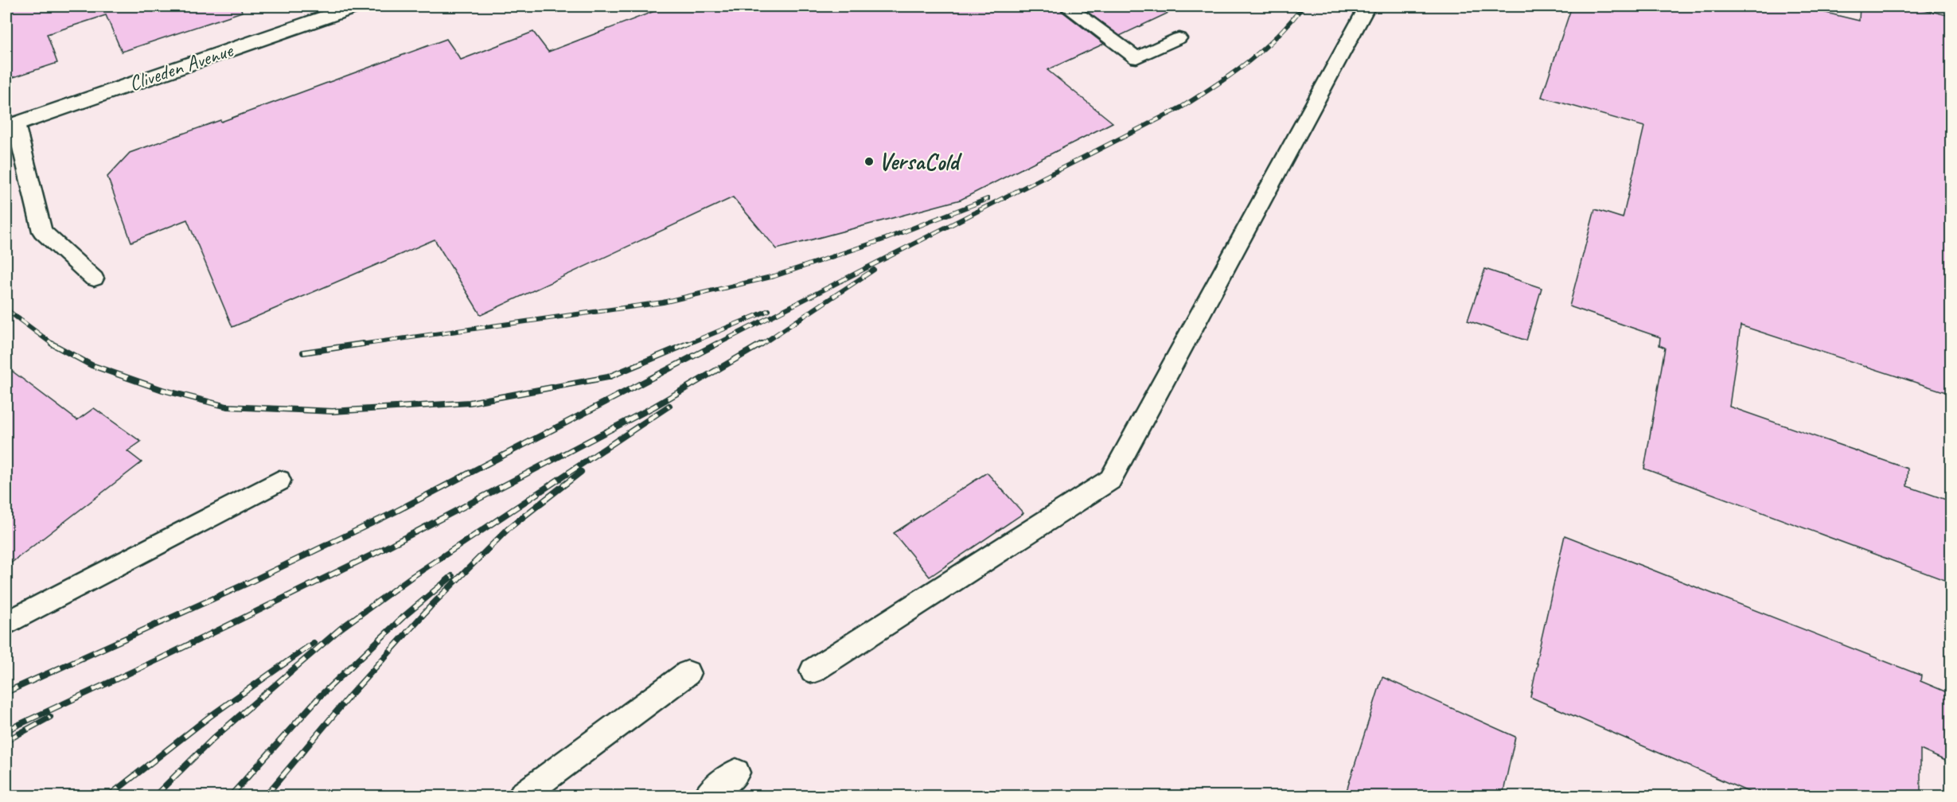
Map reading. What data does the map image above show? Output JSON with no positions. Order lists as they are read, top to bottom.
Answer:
{
  "streets": {
    "street": ["Cliveden Avenue"]
  },
  "places": ["VersaCold"]
}
